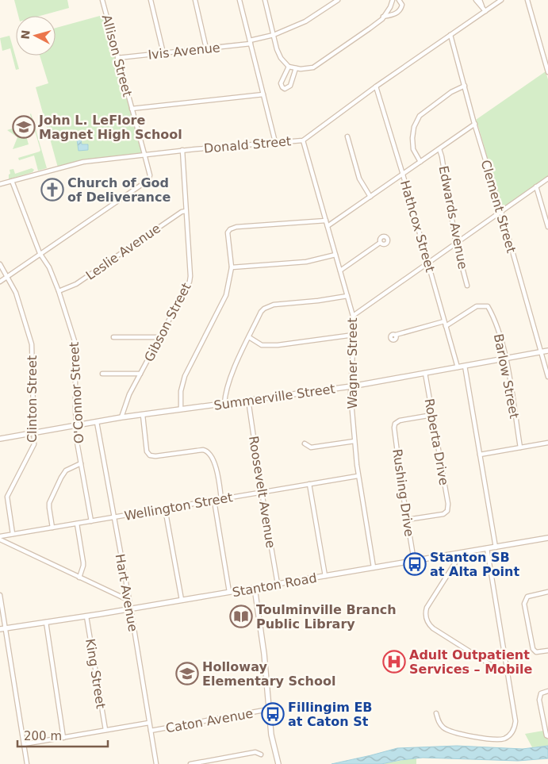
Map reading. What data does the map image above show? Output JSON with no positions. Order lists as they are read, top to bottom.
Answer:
{
  "streets": {
    "street": [
      "Ivis Avenue",
      "Allison Street",
      "Donald Street",
      "Clement Street",
      "Edwards Avenue",
      "Hathcox Street",
      "Leslie Avenue",
      "Gibson Street",
      "Wagner Street",
      "Barlow Street",
      "O'Connor Street",
      "Summerville Street",
      "Clinton Street",
      "Roberta Drive",
      "Roosevelt Avenue",
      "Rushing Drive",
      "Wellington Street",
      "Stanton Road",
      "Hart Avenue",
      "King Street",
      "Caton Avenue"
    ]
  },
  "crossings": [
    ["Ivis Avenue", "Allison Street"],
    ["Allison Street", "Donald Street"],
    ["Allison Street", "O'Connor Street"],
    ["Donald Street", "Clement Street"],
    ["Donald Street", "Hathcox Street"],
    ["Donald Street", "Gibson Street"],
    ["Donald Street", "Wagner Street"],
    ["Donald Street", "O'Connor Street"],
    ["Clement Street", "Summerville Street"],
    ["Hathcox Street", "Barlow Street"],
    ["Hathcox Street", "Summerville Street"],
    ["Leslie Avenue", "Gibson Street"],
    ["Leslie Avenue", "O'Connor Street"],
    ["Gibson Street", "Summerville Street"],
    ["Wagner Street", "Summerville Street"],
    ["Wagner Street", "Wellington Street"],
    ["Wagner Street", "Stanton Road"],
    ["Barlow Street", "Summerville Street"],
    ["O'Connor Street", "Summerville Street"],
    ["O'Connor Street", "Wellington Street"],
    ["Summerville Street", "Clinton Street"],
    ["Summerville Street", "Roberta Drive"],
    ["Summerville Street", "Roosevelt Avenue"],
    ["Summerville Street", "Hart Avenue"],
    ["Clinton Street", "Wellington Street"],
    ["Roberta Drive", "Rushing Drive"],
    ["Roosevelt Avenue", "Wellington Street"],
    ["Roosevelt Avenue", "Stanton Road"],
    ["Rushing Drive", "Stanton Road"],
    ["Wellington Street", "Hart Avenue"],
    ["Stanton Road", "Hart Avenue"],
    ["Stanton Road", "King Street"],
    ["Hart Avenue", "Caton Avenue"],
    ["King Street", "Caton Avenue"]
  ],
  "places": {
    "school or university": ["John L. LeFlore Magnet High School", "Holloway Elementary School"],
    "church": ["Church of God of Deliverance"],
    "bus stop": ["Stanton SB at Alta Point", "Fillingim EB at Caton St"],
    "library": ["Toulminville Branch Public Library"],
    "hospital": ["Adult Outpatient Services – Mobile"]
  },
  "scale_bar": "200 m",
  "north": "left"
}
